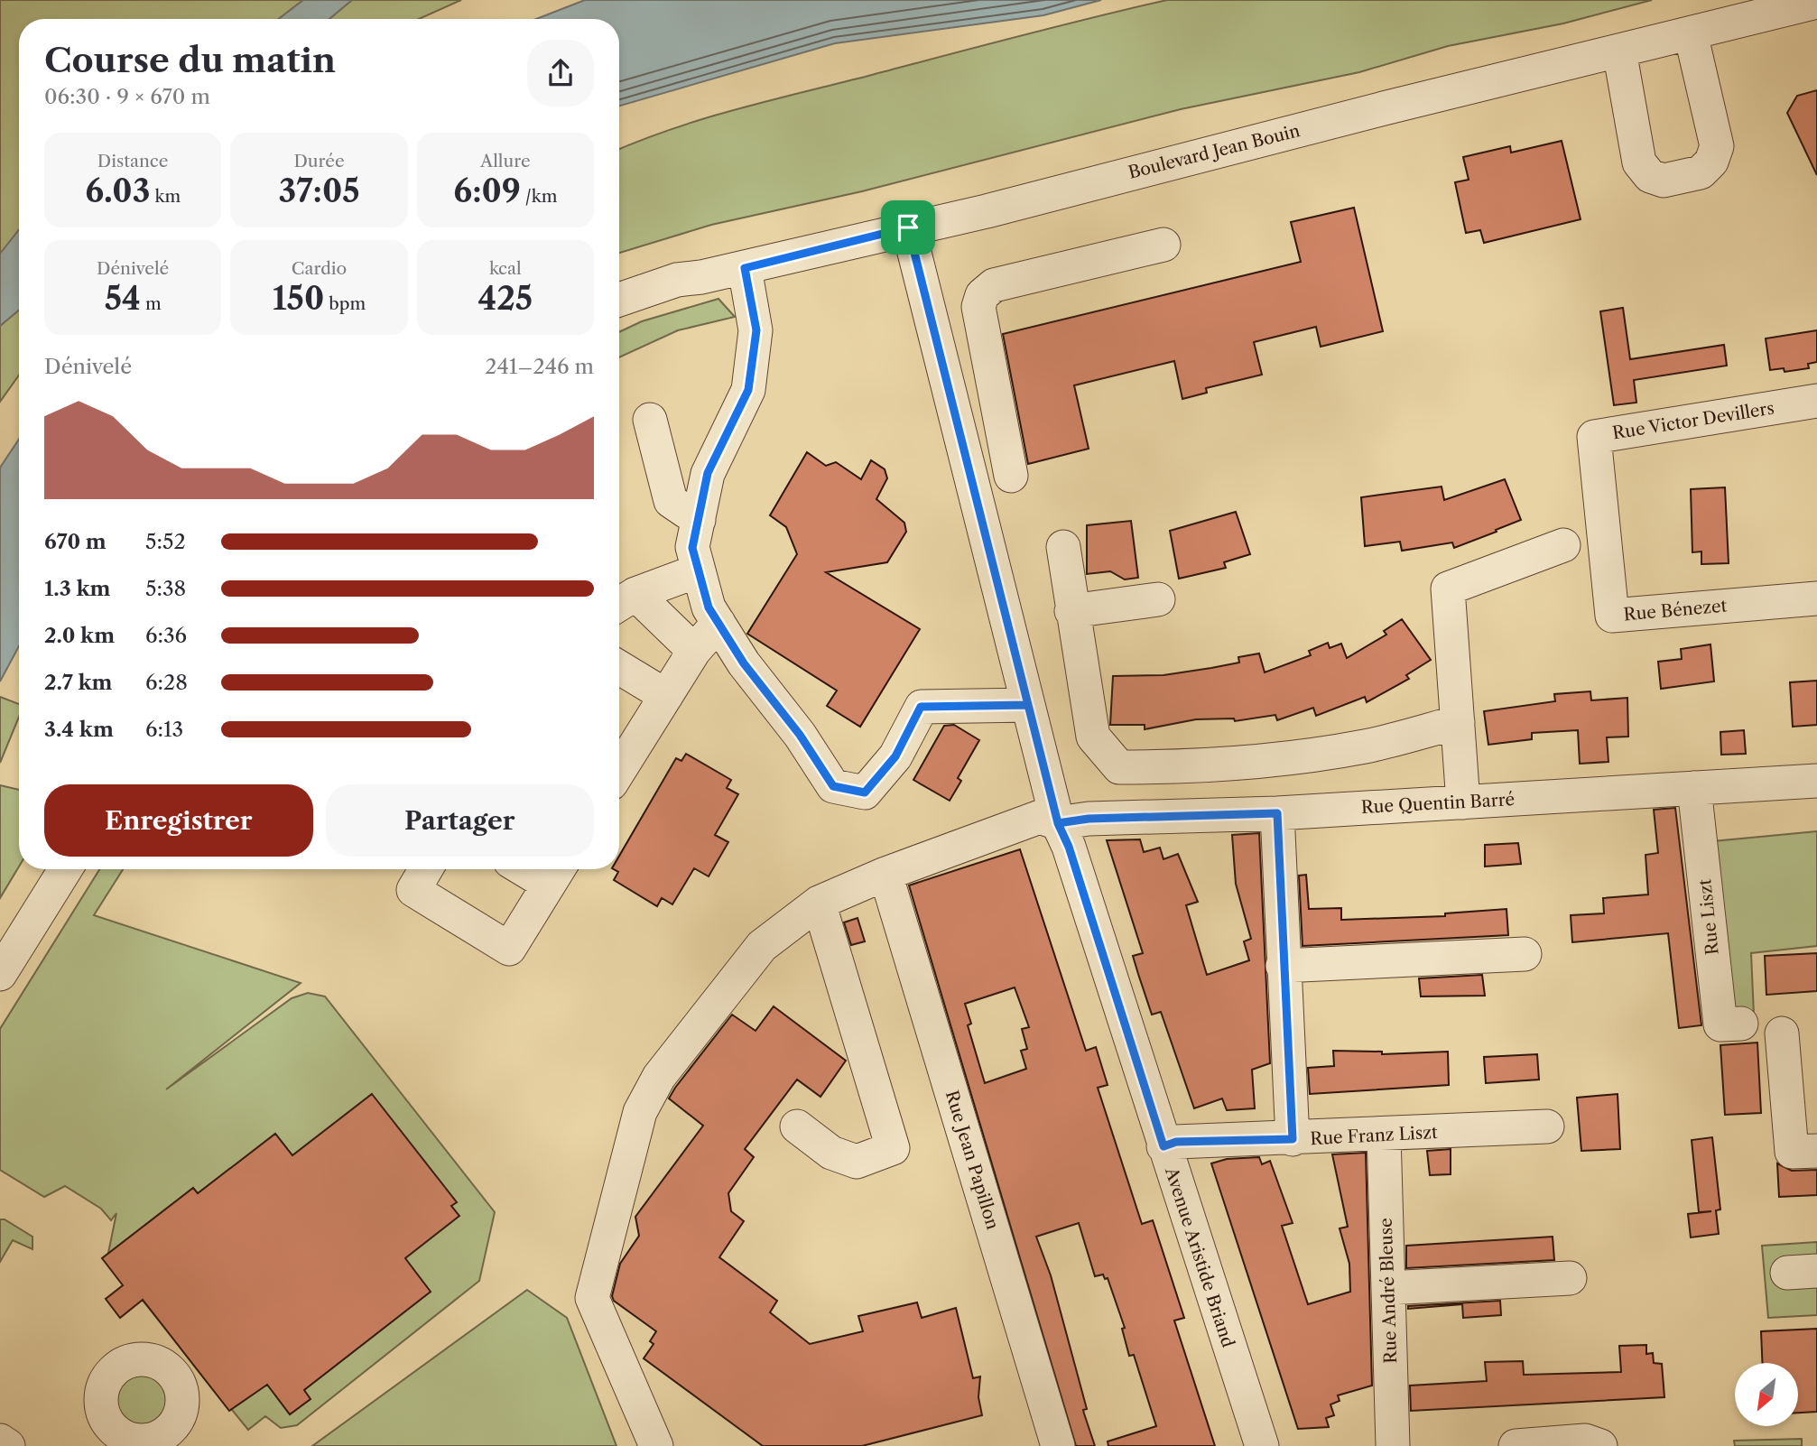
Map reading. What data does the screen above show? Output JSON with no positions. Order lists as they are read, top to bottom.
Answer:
{
  "streets": {
    "street": [
      "Boulevard Jean Bouin",
      "Rue Victor Devillers",
      "Rue Bénezet",
      "Rue Quentin Barré",
      "Rue Liszt",
      "Rue Franz Liszt",
      "Rue Jean Papillon",
      "Avenue Aristide Briand",
      "Rue André Bleuse"
    ]
  },
  "crossings": [
    ["Boulevard Jean Bouin", "Avenue Aristide Briand"],
    ["Rue Victor Devillers", "Rue Bénezet"],
    ["Rue Quentin Barré", "Rue Liszt"],
    ["Rue Quentin Barré", "Rue Jean Papillon"],
    ["Rue Quentin Barré", "Avenue Aristide Briand"],
    ["Rue Franz Liszt", "Avenue Aristide Briand"],
    ["Rue Franz Liszt", "Rue André Bleuse"]
  ],
  "north": "bottom left",
  "page": {
    "heading": ["Course du matin", "06:30 · 9 × 670 m"],
    "stats": [
      ["Distance", "6.03 km"],
      ["Durée", "37:05"],
      ["Allure", "6:09 /km"],
      ["Dénivelé", "54 m"],
      ["Cardio", "150 bpm"],
      ["kcal", "425"]
    ],
    "chart": ["Dénivelé", "241–246 m"],
    "list": [
      {
        "name": "670 m",
        "note": "5:52"
      },
      {
        "name": "1.3 km",
        "note": "5:38"
      },
      {
        "name": "2.0 km",
        "note": "6:36"
      },
      {
        "name": "2.7 km",
        "note": "6:28"
      },
      {
        "name": "3.4 km",
        "note": "6:13"
      }
    ],
    "buttons": ["Enregistrer", "Partager"]
  }
}
